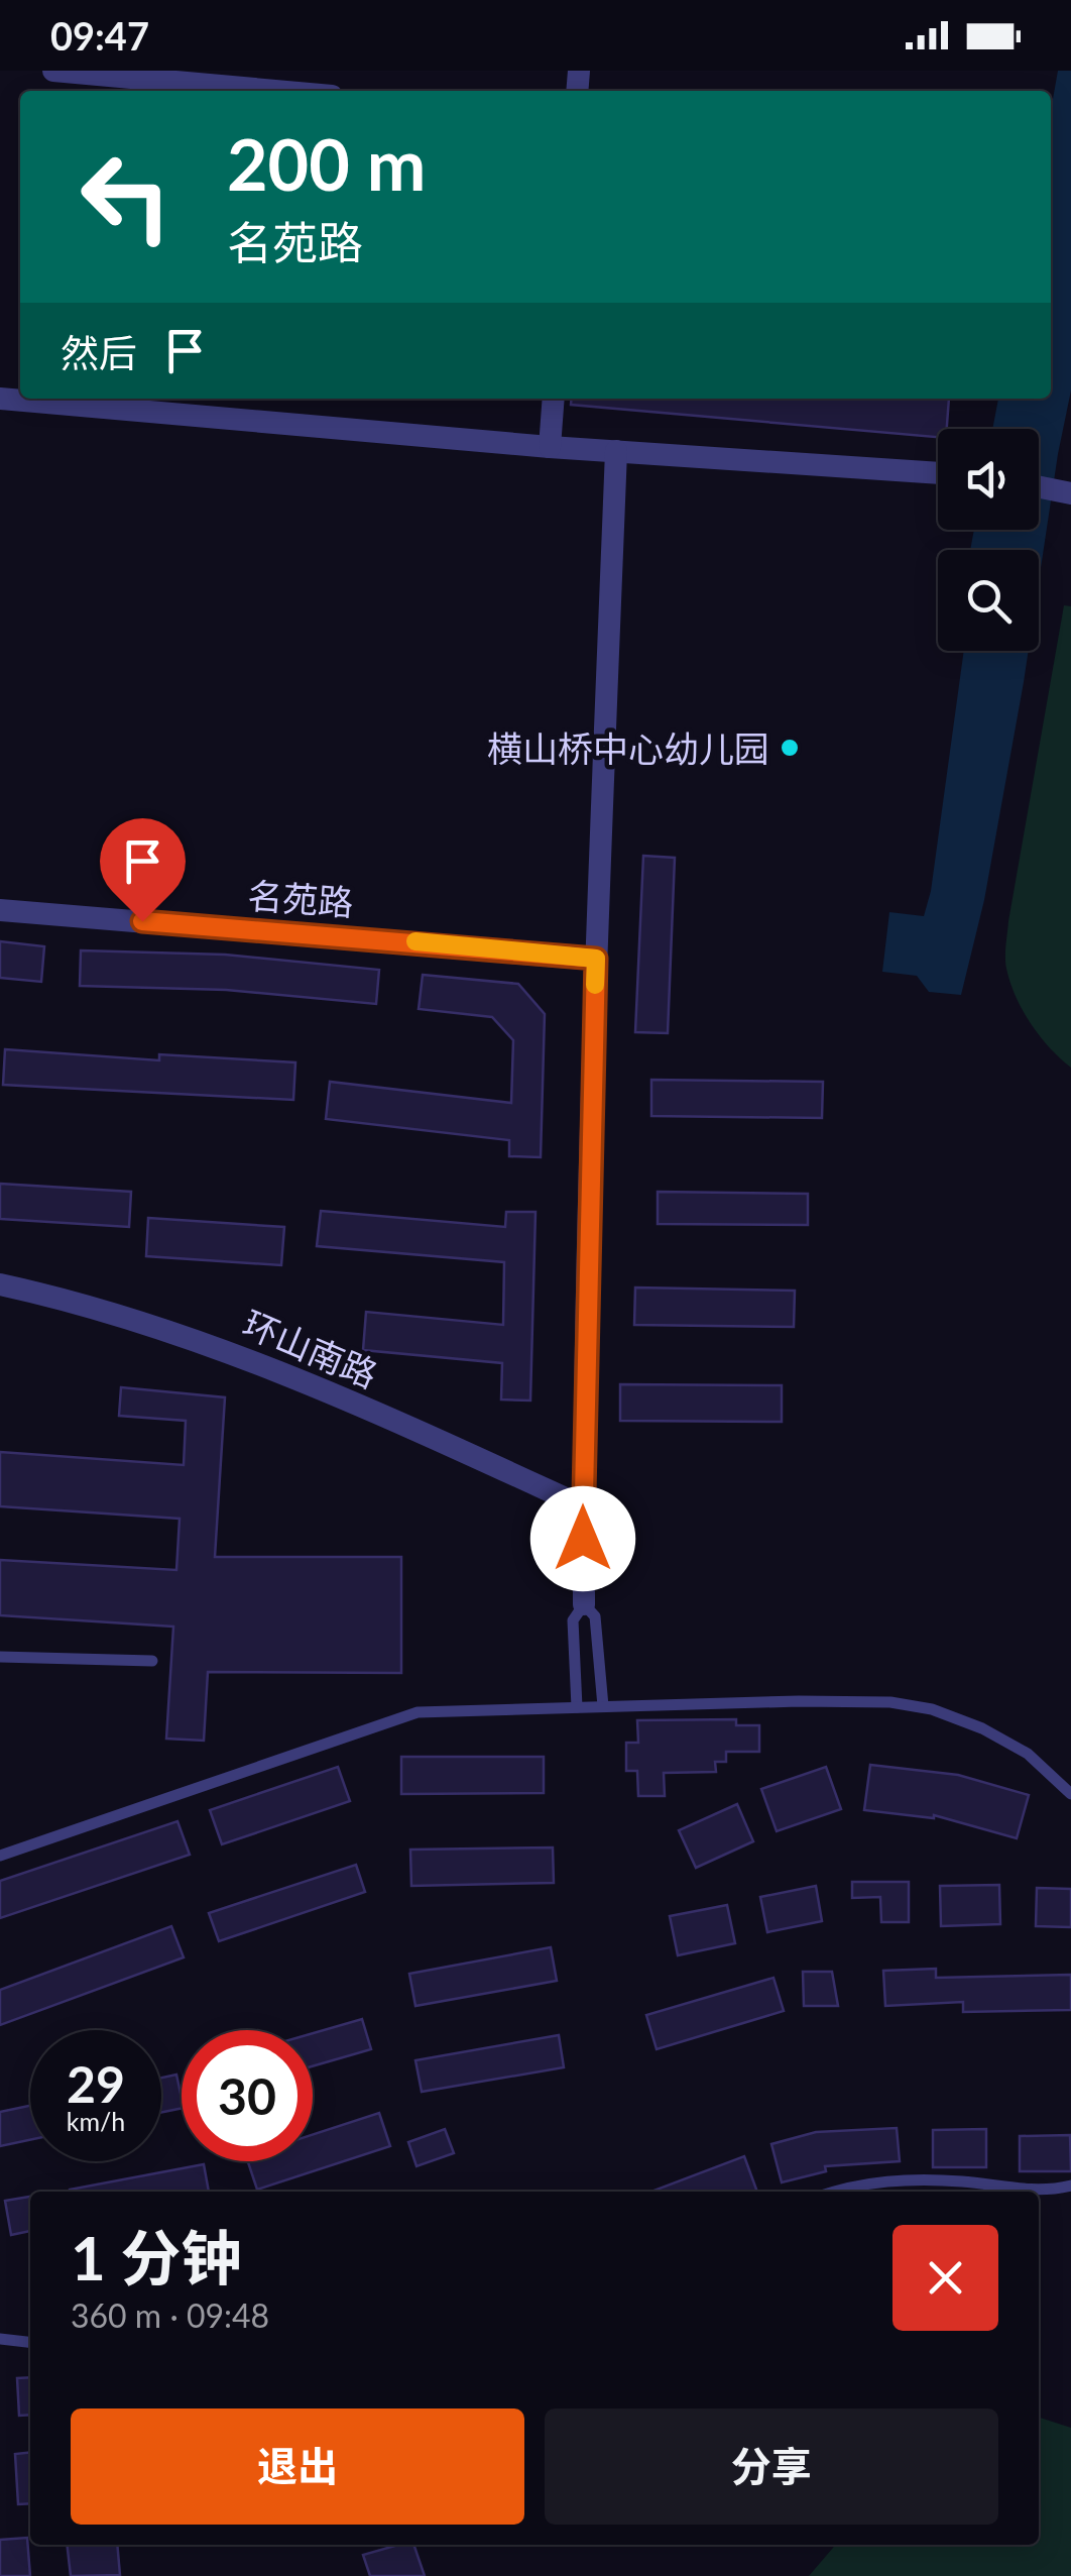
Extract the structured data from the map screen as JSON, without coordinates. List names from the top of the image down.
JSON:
{
  "streets": {
    "street": ["名苑路", "环山南路"]
  },
  "places": ["横山桥中心幼儿园"],
  "page": {
    "status": "09:47",
    "turn": ["200 m", "名苑路"],
    "then": "然后",
    "speed": "29 km/h",
    "limit": "30",
    "heading": ["1 分钟", "360 m · 09:48"],
    "buttons": ["退出", "分享"]
  }
}
